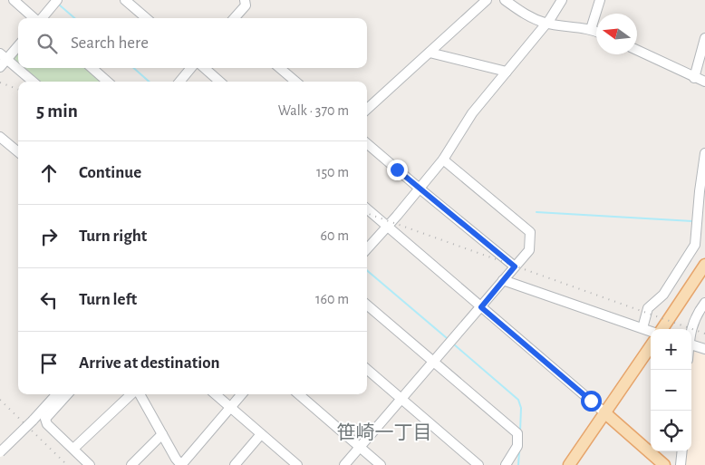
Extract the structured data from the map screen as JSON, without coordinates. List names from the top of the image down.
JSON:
{
  "districts": ["笹崎一丁目"],
  "north": "left",
  "page": {
    "search": "Search here",
    "heading": ["5 min", "Walk · 370 m"],
    "list": [
      ["Continue", "150 m"],
      ["Turn right", "60 m"],
      ["Turn left", "160 m"],
      "Arrive at destination"
    ],
    "map_buttons": ["+", "−"]
  }
}
